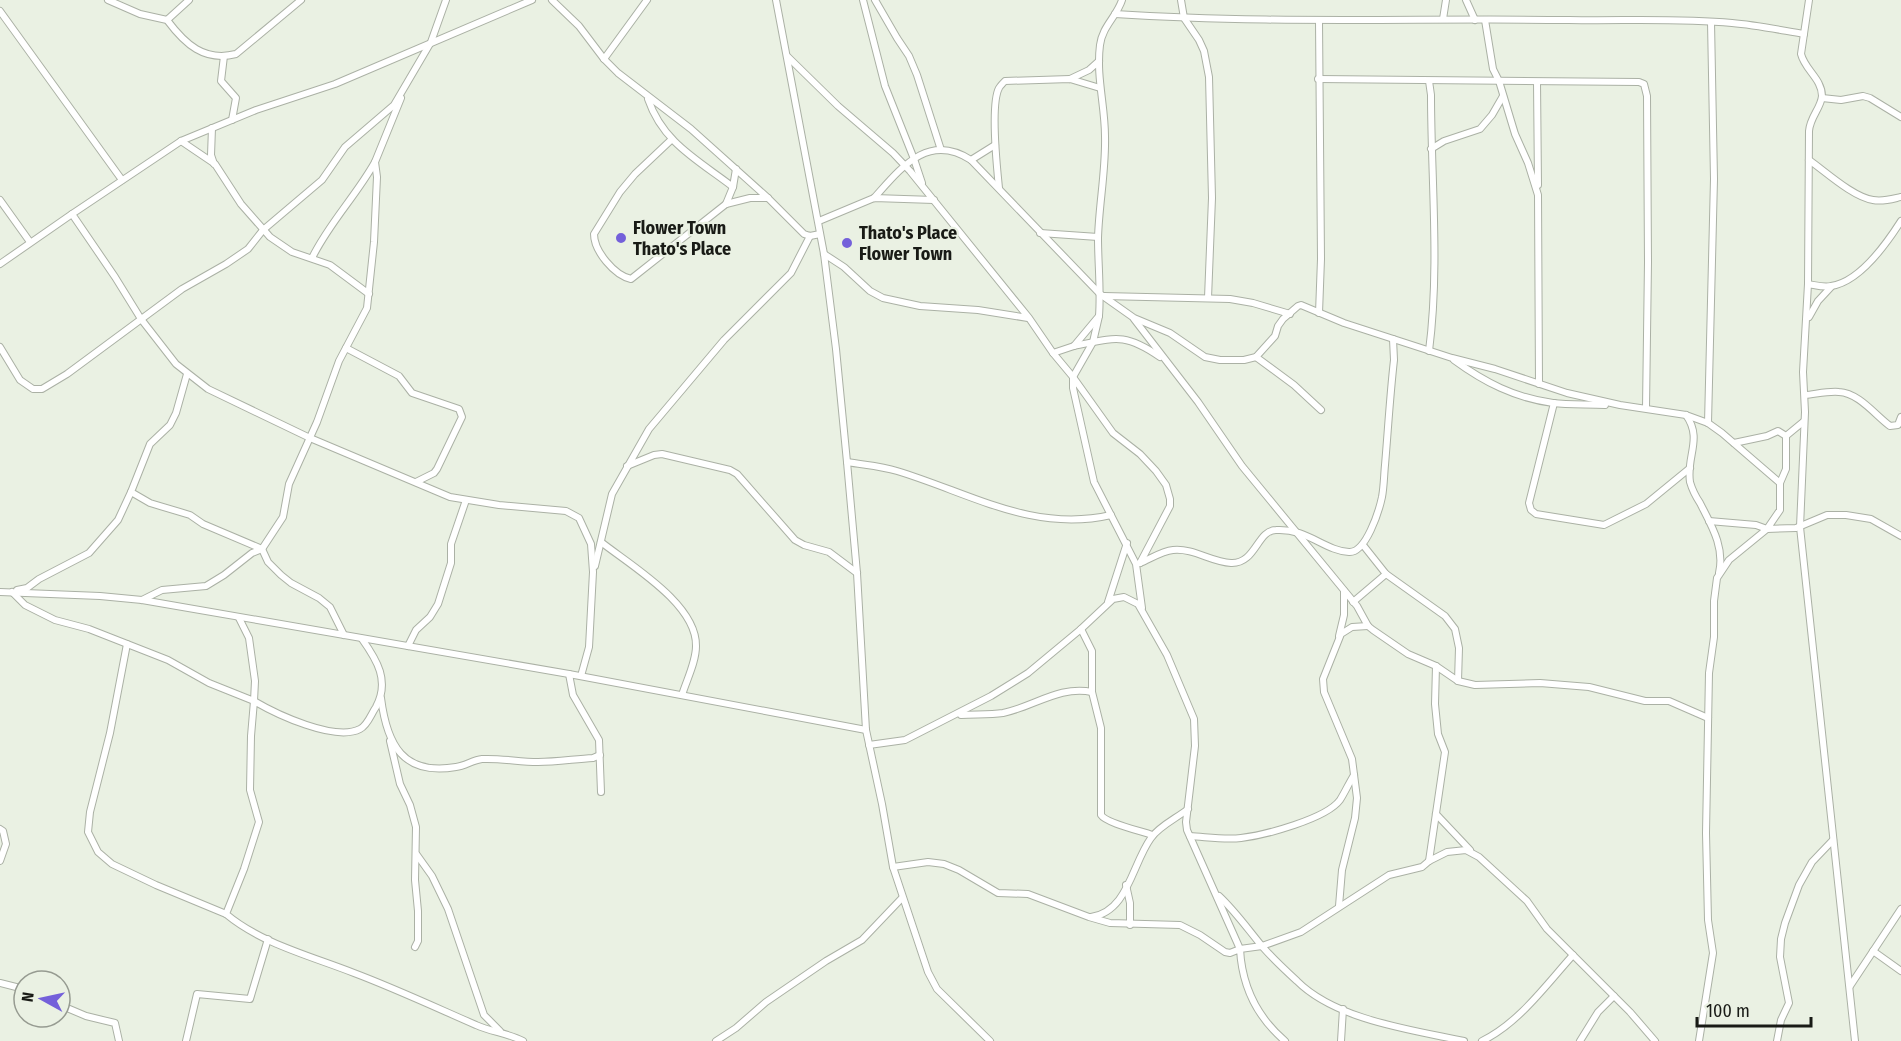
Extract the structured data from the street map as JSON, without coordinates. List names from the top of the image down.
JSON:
{
  "places": ["Flower Town Thato's Place", "Thato's Place Flower Town"],
  "scale_bar": "100 m",
  "north": "left"
}
